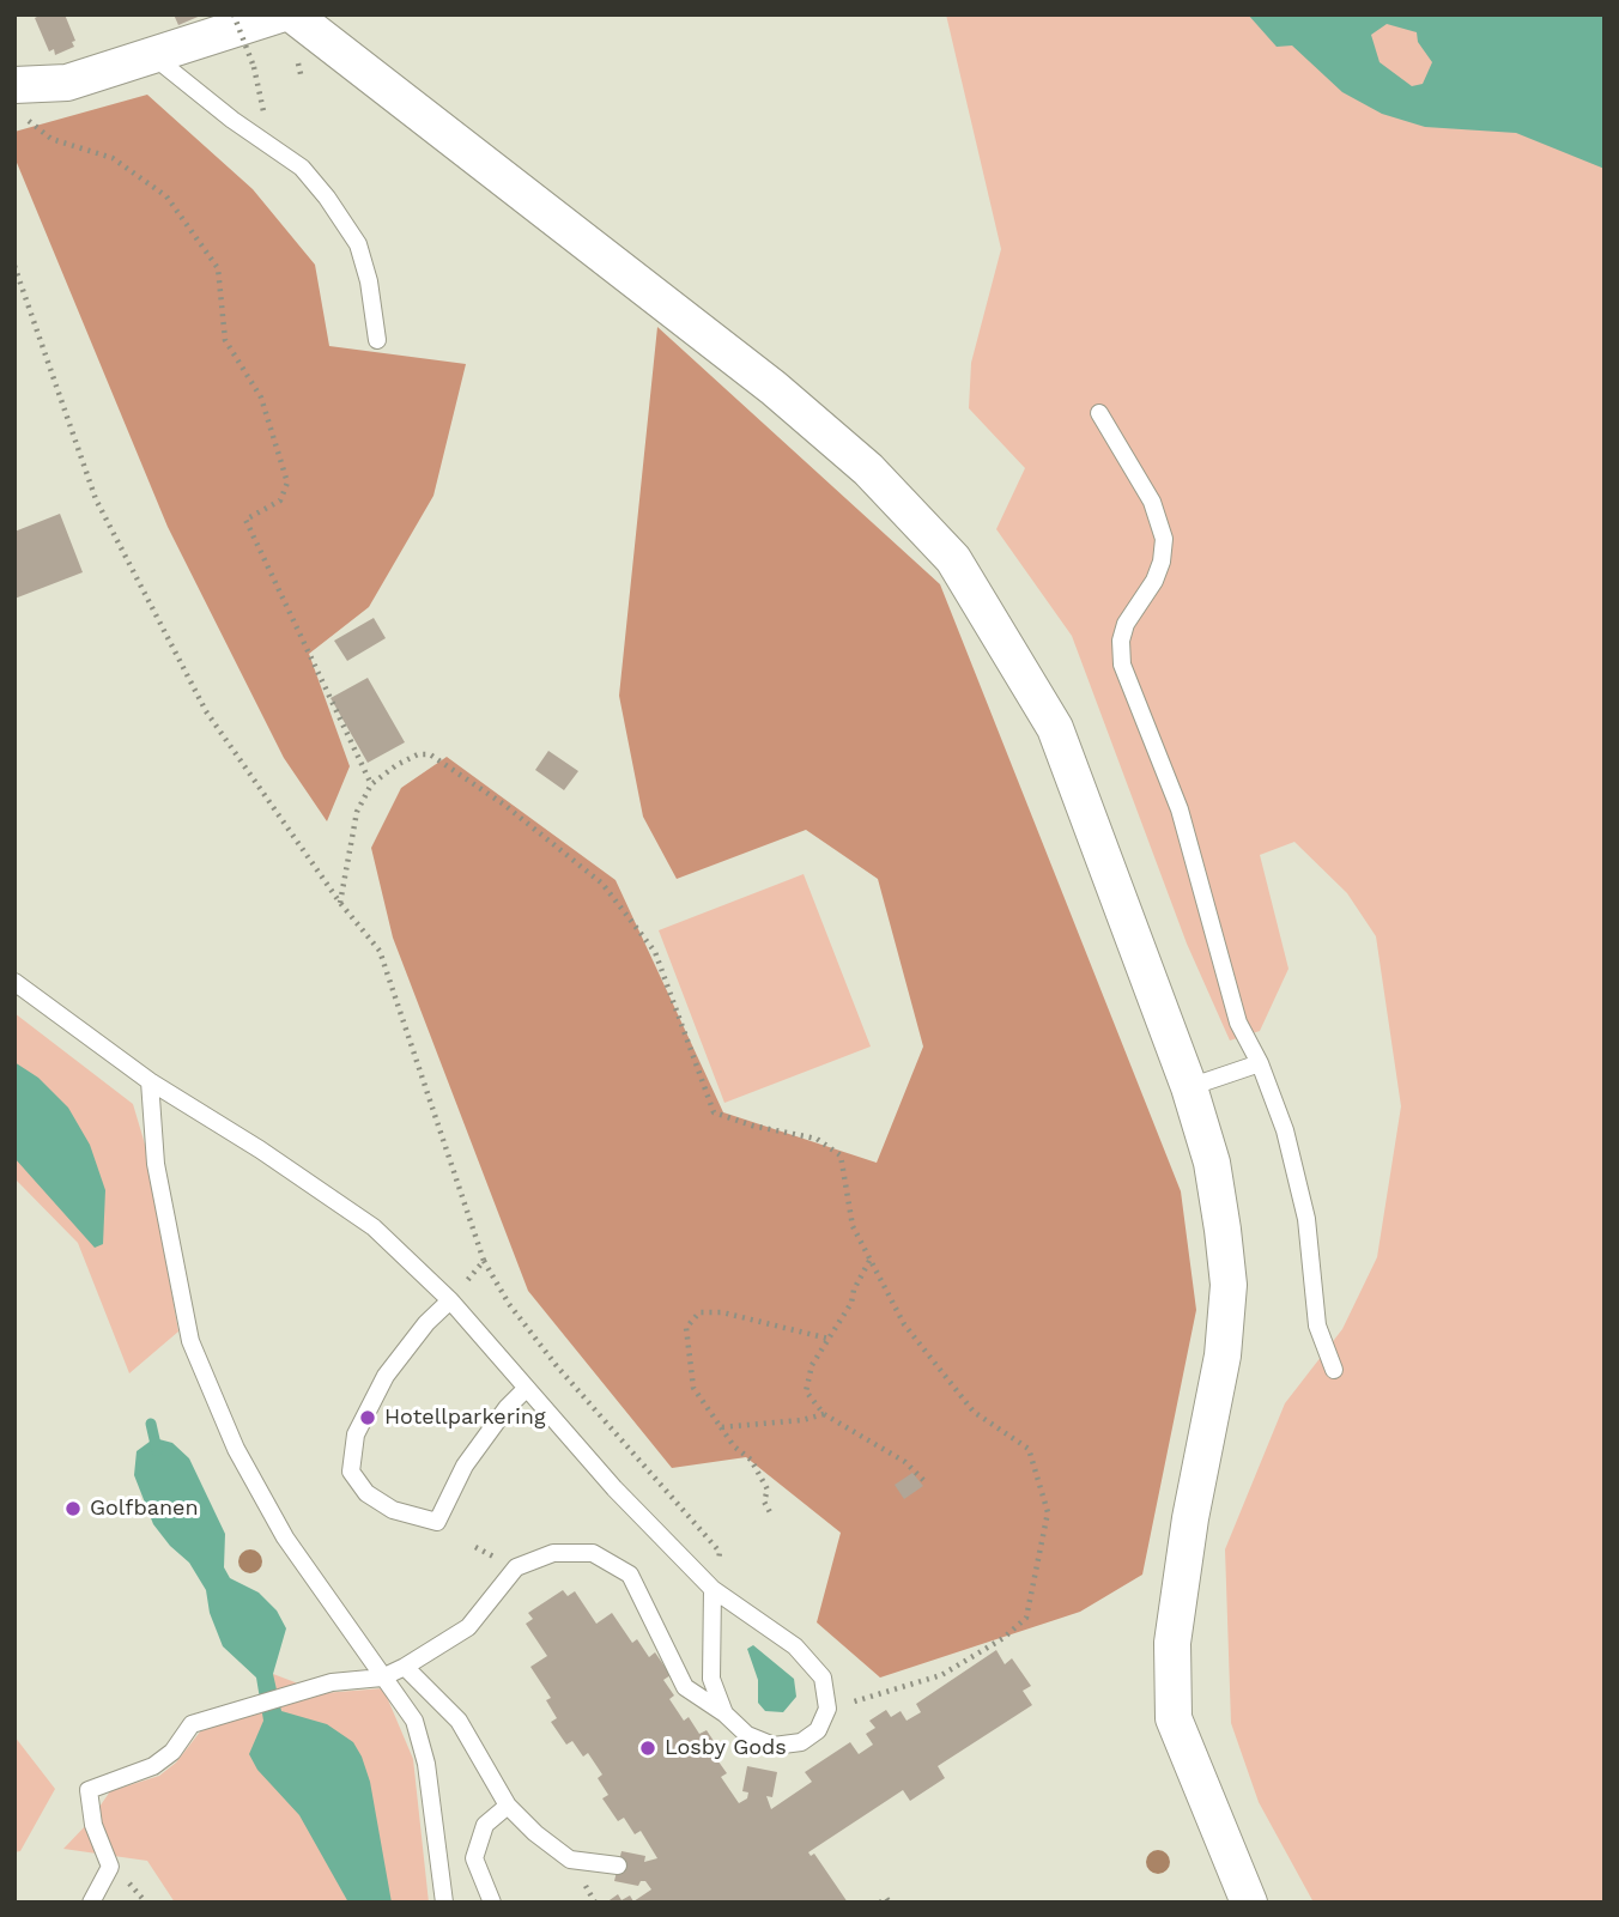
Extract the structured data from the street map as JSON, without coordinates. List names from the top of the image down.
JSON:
{
  "places": ["Hotellparkering", "Golfbanen", "Losby Gods"]
}
